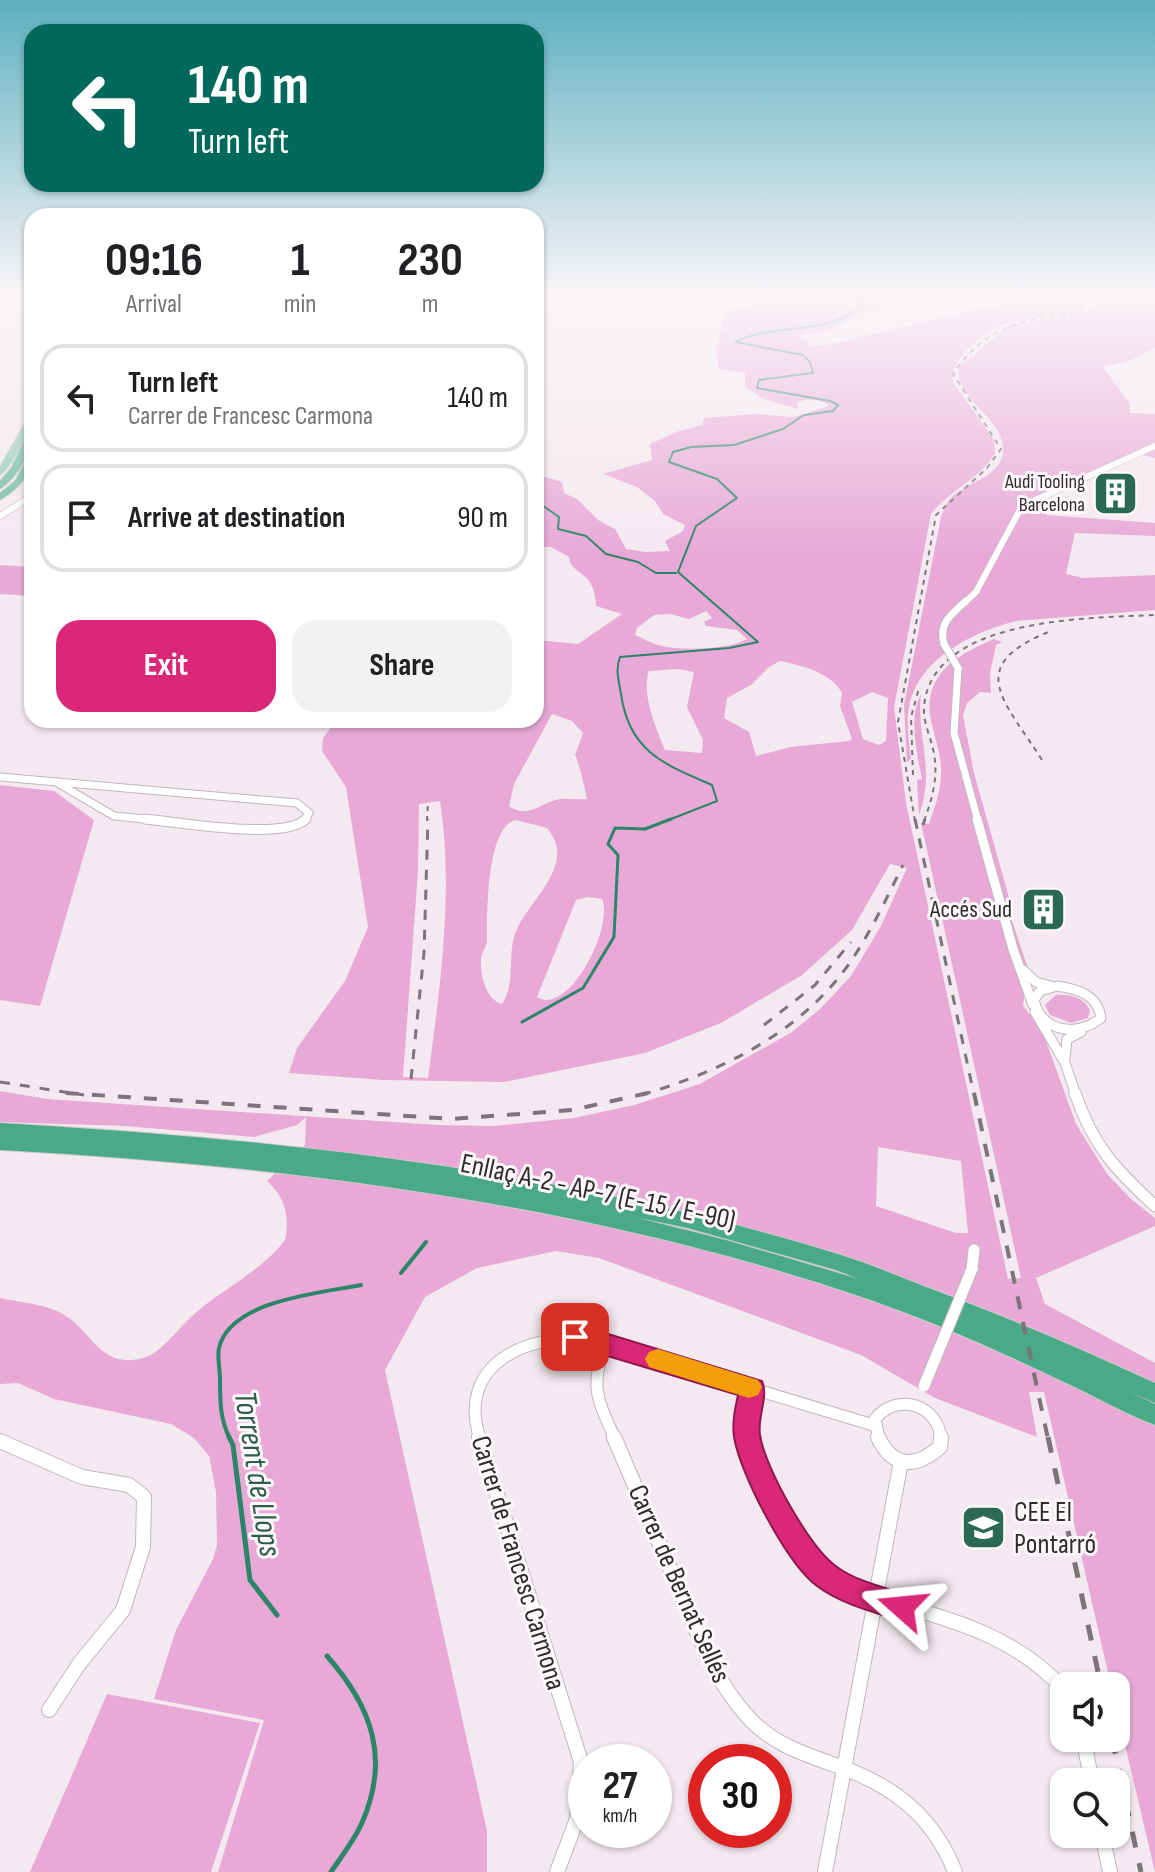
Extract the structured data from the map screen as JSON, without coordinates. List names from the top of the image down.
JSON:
{
  "streets": {
    "highway": ["Enllaç A-2 - AP-7 (E-15 / E-90)"],
    "street": ["Carrer de Francesc Carmona", "Carrer de Bernat Sellés"]
  },
  "crossings": [
    ["Carrer de Francesc Carmona", "Carrer de Bernat Sellés"]
  ],
  "water": ["Torrent de Llops"],
  "places": {
    "building": ["Audi Tooling Barcelona", "Accés Sud"],
    "school or university": ["CEE El Pontarró"]
  },
  "page": {
    "turn": ["140 m", "Turn left"],
    "eta": [
      "09:16",
      "Arrival",
      "1",
      "min",
      "230",
      "m"
    ],
    "list": [
      {
        "name": "Turn left",
        "note": "Carrer de Francesc Carmona",
        "value": "140 m"
      },
      {
        "name": "Arrive at destination",
        "value": "90 m"
      }
    ],
    "buttons": ["Exit", "Share"],
    "speed": "27 km/h",
    "limit": "30"
  }
}
